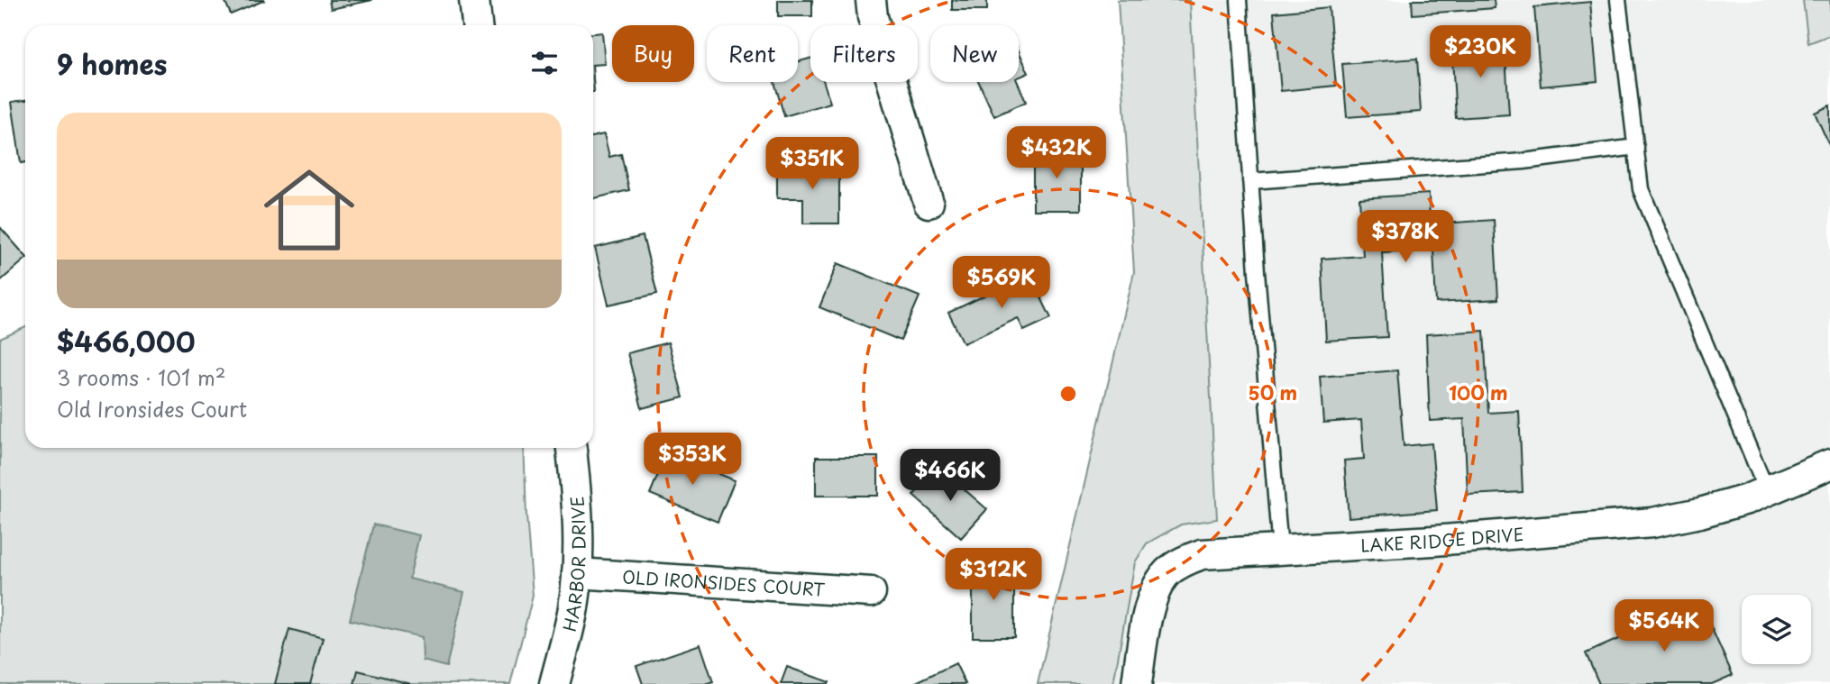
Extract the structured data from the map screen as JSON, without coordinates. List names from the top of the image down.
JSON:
{
  "streets": {
    "street": ["LAKE RIDGE DRIVE", "HARBOR DRIVE", "OLD IRONSIDES COURT"]
  },
  "crossings": [
    ["HARBOR DRIVE", "OLD IRONSIDES COURT"]
  ],
  "page": {
    "price": [
      "$230K",
      "$432K",
      "$351K",
      "$378K",
      "$569K",
      "$353K",
      "$466K",
      "$312K",
      "$564K"
    ],
    "chip": [
      "Buy",
      "Rent",
      "Filters",
      "New"
    ],
    "heading": "9 homes",
    "list": [
      {
        "name": "$466,000",
        "note": "3 rooms · 101 m² · Old Ironsides Court"
      }
    ]
  },
  "rings": ["50 m", "100 m"]
}
